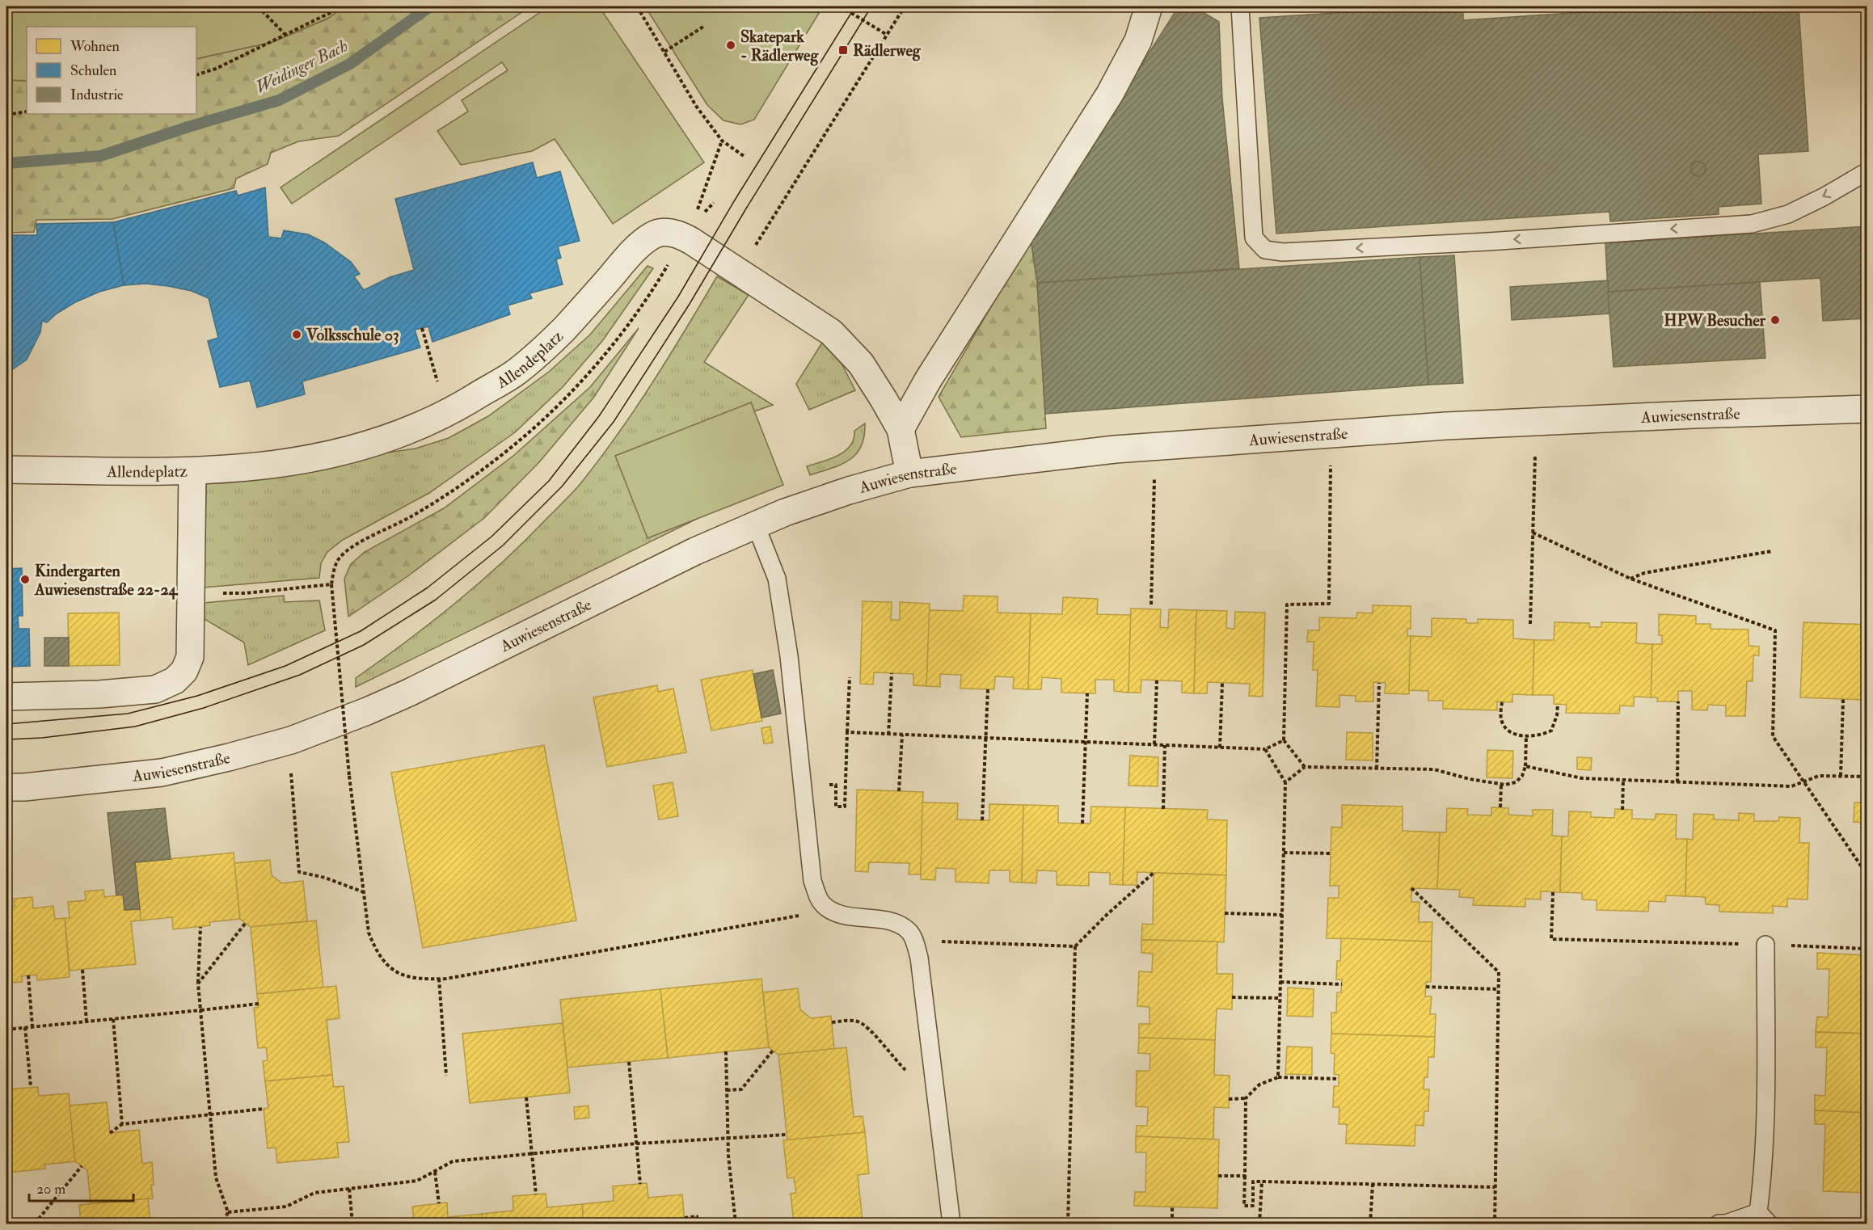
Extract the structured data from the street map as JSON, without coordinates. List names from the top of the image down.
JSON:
{
  "streets": {
    "street": ["Allendeplatz", "Auwiesenstraße"]
  },
  "crossings": [
    ["Allendeplatz", "Auwiesenstraße"]
  ],
  "water": ["Weidinger Bach"],
  "places": {
    "other": [
      "Skatepark - Rädlerweg",
      "HPW Besucher",
      "Volksschule 03",
      "Kindergarten Auwiesenstraße 22-24"
    ],
    "transit": ["Rädlerweg"]
  },
  "legend": ["Wohnen", "Schulen", "Industrie"],
  "scale_bar": "20 m"
}
